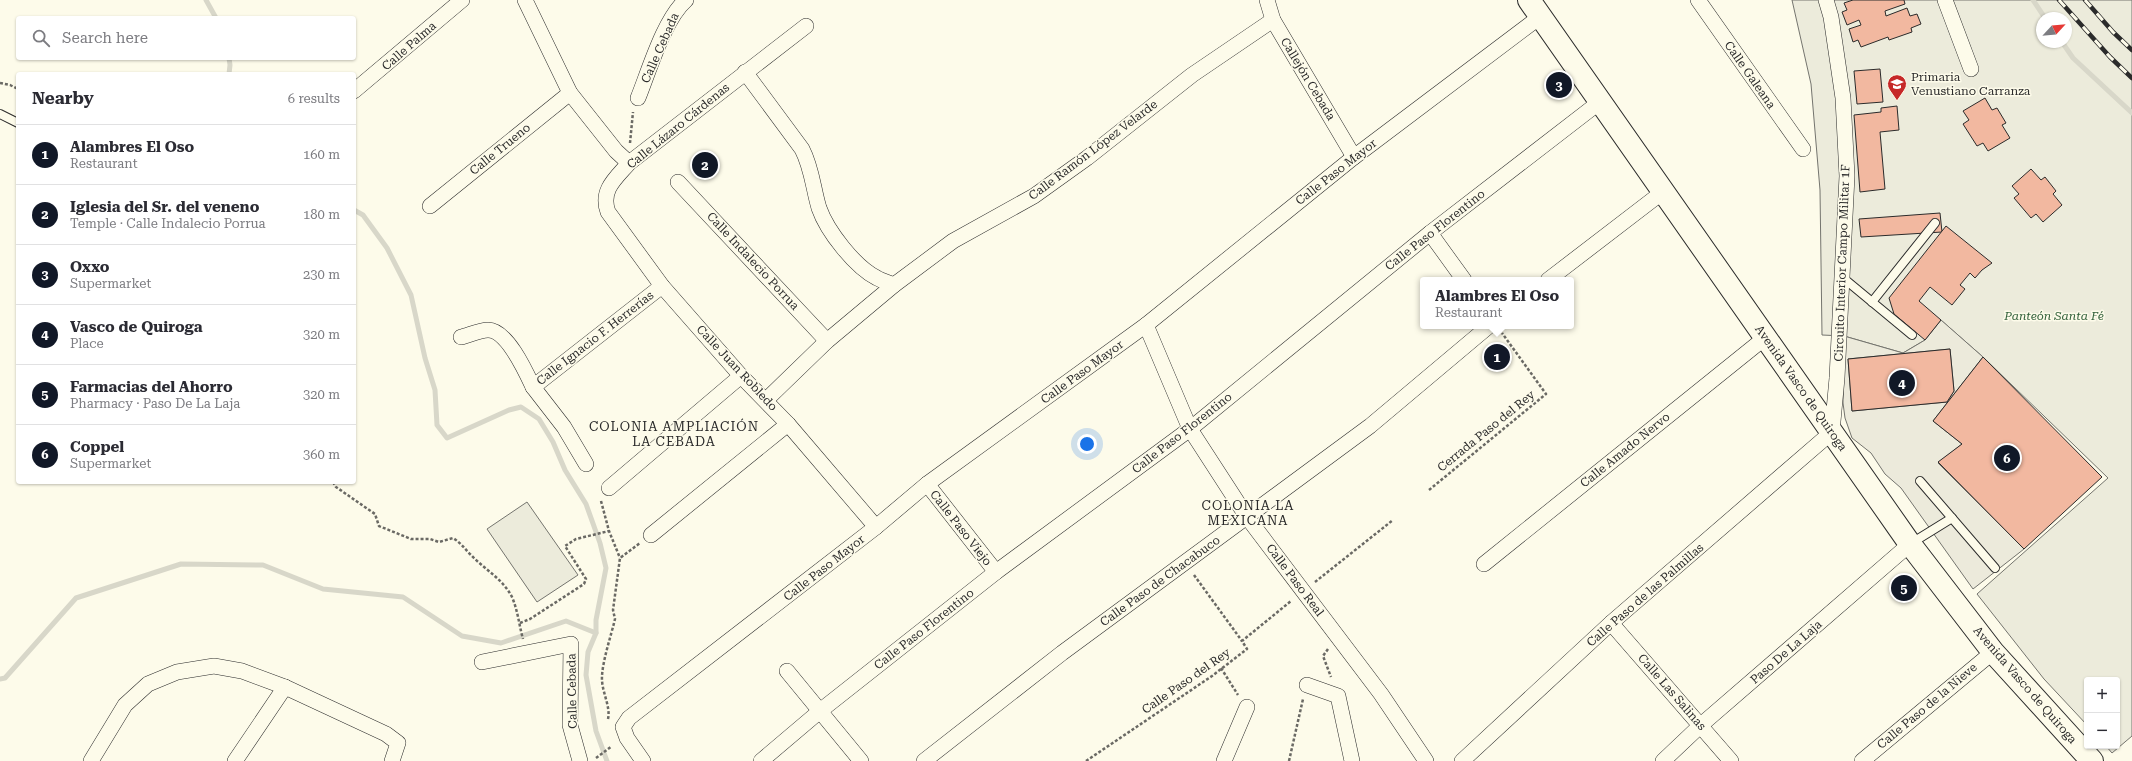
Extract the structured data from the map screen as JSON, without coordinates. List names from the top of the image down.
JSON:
{
  "streets": {
    "main road": ["Avenida Vasco de Quiroga"],
    "street": [
      "Calle Palma",
      "Calle Cebada",
      "Calle Galeana",
      "Callejón Cebada",
      "Calle Lázaro Cárdenas",
      "Calle Trueno",
      "Calle Ramón López Velarde",
      "Calle Paso Mayor",
      "Calle Paso Florentino",
      "Calle Indalecio Porrua",
      "Circuito Interior Campo Militar 1F",
      "Calle Ignacio F. Herrerías",
      "Calle Juan Robledo",
      "Calle Amado Nervo",
      "Calle Paso Viejo",
      "Calle Paso Real",
      "Calle Paso de Chacabuco",
      "Calle Paso de las Palmillas",
      "Paso De La Laja",
      "Calle Las Salinas",
      "Calle Paso de la Nieve"
    ],
    "path": ["Cerrada Paso del Rey", "Calle Paso del Rey"]
  },
  "crossings": [
    ["Callejón Cebada", "Calle Ramón López Velarde"],
    ["Callejón Cebada", "Calle Paso Mayor"],
    ["Calle Lázaro Cárdenas", "Calle Juan Robledo"],
    ["Calle Ramón López Velarde", "Calle Indalecio Porrua"],
    ["Calle Ramón López Velarde", "Calle Juan Robledo"],
    ["Calle Paso Mayor", "Calle Juan Robledo"],
    ["Calle Paso Mayor", "Avenida Vasco de Quiroga"],
    ["Calle Paso Mayor", "Calle Paso Viejo"],
    ["Calle Paso Mayor", "Calle Paso Real"],
    ["Calle Paso Florentino", "Avenida Vasco de Quiroga"],
    ["Calle Paso Florentino", "Calle Paso Viejo"],
    ["Calle Paso Florentino", "Calle Paso Real"],
    ["Circuito Interior Campo Militar 1F", "Avenida Vasco de Quiroga"],
    ["Circuito Interior Campo Militar 1F", "Calle Paso de las Palmillas"],
    ["Calle Ignacio F. Herrerías", "Calle Juan Robledo"],
    ["Avenida Vasco de Quiroga", "Calle Amado Nervo"],
    ["Avenida Vasco de Quiroga", "Calle Paso de las Palmillas"],
    ["Avenida Vasco de Quiroga", "Paso De La Laja"],
    ["Avenida Vasco de Quiroga", "Calle Paso de la Nieve"],
    ["Cerrada Paso del Rey", "Calle Paso de Chacabuco"],
    ["Calle Paso Real", "Calle Paso de Chacabuco"],
    ["Calle Paso Real", "Calle Paso del Rey"],
    ["Calle Paso de las Palmillas", "Calle Las Salinas"],
    ["Paso De La Laja", "Calle Las Salinas"]
  ],
  "districts": ["COLONIA AMPLIACIÓN LA CEBADA", "COLONIA LA MEXICANA"],
  "parks": ["Panteón Santa Fé"],
  "places": {
    "school or university": ["Primaria Venustiano Carranza"]
  },
  "north": "top right",
  "page": {
    "search": "Search here",
    "pins": [
      "3",
      "2",
      "1",
      "4",
      "6",
      "5"
    ],
    "heading": ["Nearby", "6 results"],
    "list": [
      {
        "mark": "1",
        "name": "Alambres El Oso",
        "note": "Restaurant",
        "value": "160 m"
      },
      {
        "mark": "2",
        "name": "Iglesia del Sr. del veneno",
        "note": "Temple · Calle Indalecio Porrua",
        "value": "180 m"
      },
      {
        "mark": "3",
        "name": "Oxxo",
        "note": "Supermarket",
        "value": "230 m"
      },
      {
        "mark": "4",
        "name": "Vasco de Quiroga",
        "note": "Place",
        "value": "320 m"
      },
      {
        "mark": "5",
        "name": "Farmacias del Ahorro",
        "note": "Pharmacy · Paso De La Laja",
        "value": "320 m"
      },
      {
        "mark": "6",
        "name": "Coppel",
        "note": "Supermarket",
        "value": "360 m"
      }
    ],
    "popup": ["Alambres El Oso", "Restaurant"],
    "map_buttons": ["+", "−"]
  }
}
